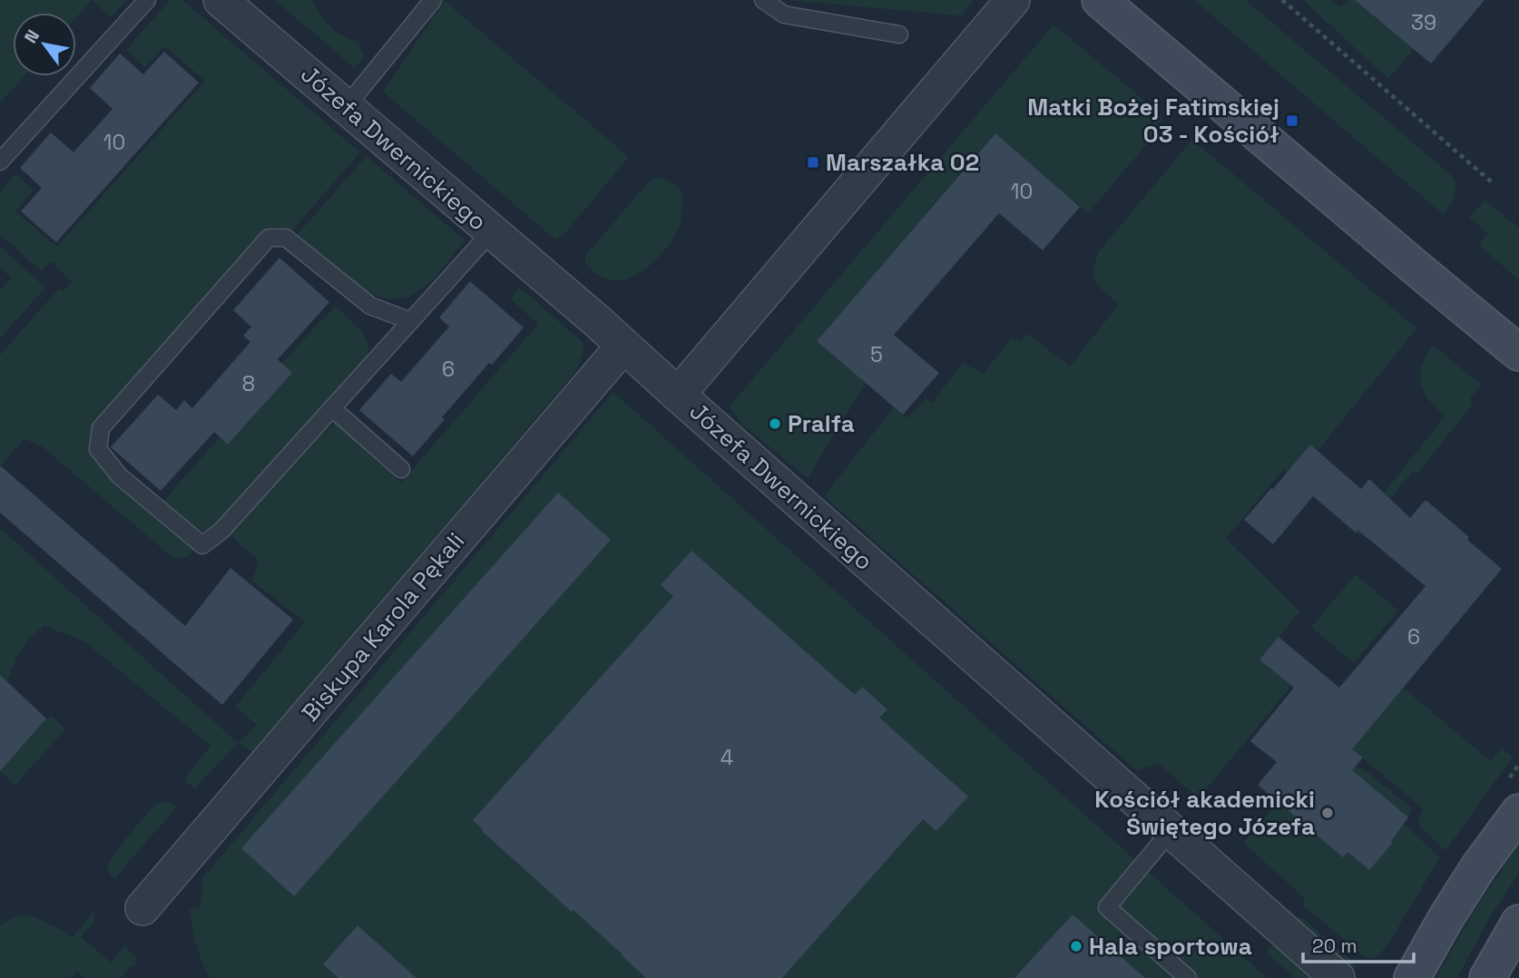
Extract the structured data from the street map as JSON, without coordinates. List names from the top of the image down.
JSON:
{
  "streets": {
    "street": ["Józefa Dwernickiego", "Biskupa Karola Pękali"]
  },
  "crossings": [
    ["Józefa Dwernickiego", "Biskupa Karola Pękali"]
  ],
  "places": {
    "transit": ["Matki Bożej Fatimskiej 03 - Kościół", "Marszałka 02"],
    "other": ["Pralfa", "Kościół akademicki Świętego Józefa", "Hala sportowa"]
  },
  "house_numbers": [
    "39",
    "10",
    "10",
    "5",
    "6",
    "8",
    "6",
    "4"
  ],
  "scale_bar": "20 m",
  "north": "top left"
}
